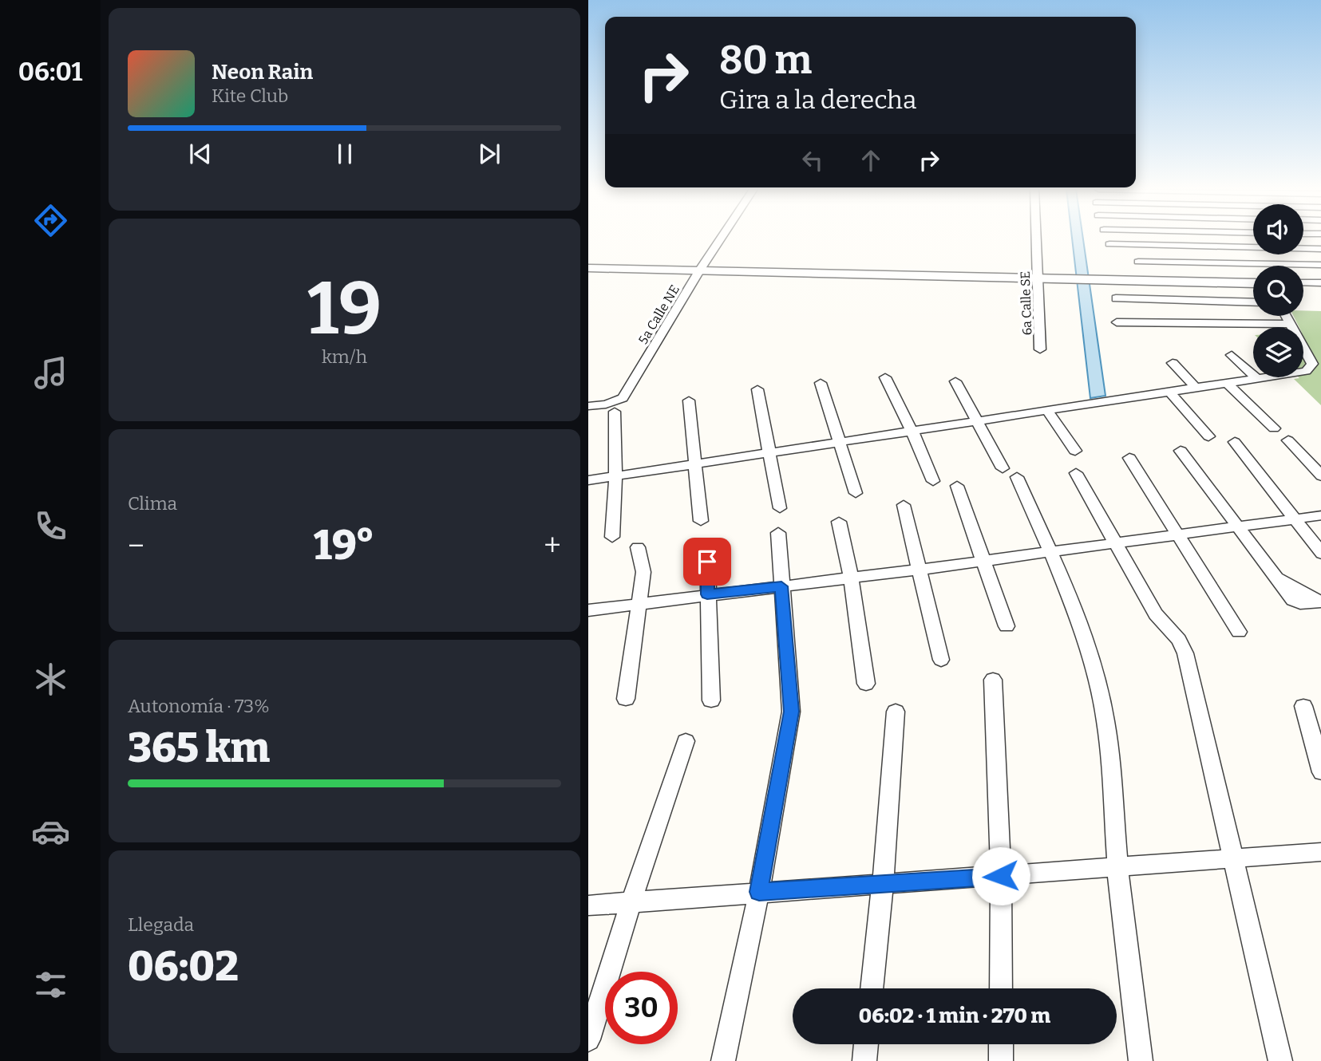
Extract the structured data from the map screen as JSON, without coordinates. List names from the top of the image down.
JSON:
{
  "streets": {
    "street": ["6a Calle SE", "5a Calle NE"]
  },
  "page": {
    "tabs": "06:01",
    "turn": ["80 m", "Gira a la derecha"],
    "song": ["Neon Rain", "Kite Club"],
    "tile": [
      ["19", "km/h"],
      "Clima",
      ["Autonomía · 73%", "365 km"],
      ["Llegada", "06:02"]
    ],
    "heat": ["−", "19°", "+"],
    "limit": "30",
    "trip": "06:02 · 1 min · 270 m"
  }
}
